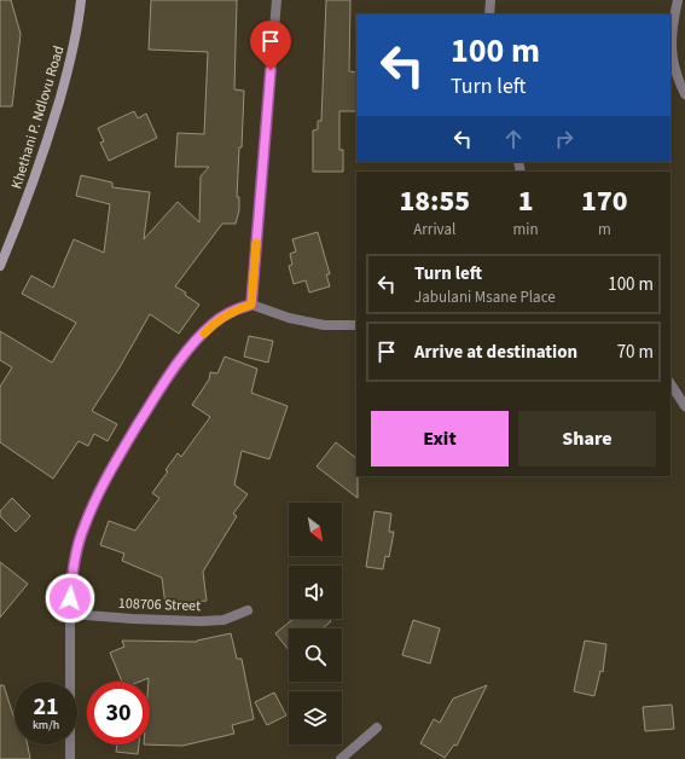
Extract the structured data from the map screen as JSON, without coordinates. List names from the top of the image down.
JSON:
{
  "streets": {
    "street": ["Khethani P. Ndlovu Road", "108706 Street"]
  },
  "north": "bottom right",
  "page": {
    "turn": ["100 m", "Turn left"],
    "eta": [
      "18:55",
      "Arrival",
      "1",
      "min",
      "170",
      "m"
    ],
    "list": [
      {
        "name": "Turn left",
        "note": "Jabulani Msane Place",
        "value": "100 m"
      },
      {
        "name": "Arrive at destination",
        "value": "70 m"
      }
    ],
    "buttons": ["Exit", "Share"],
    "speed": "21 km/h",
    "limit": "30"
  }
}
